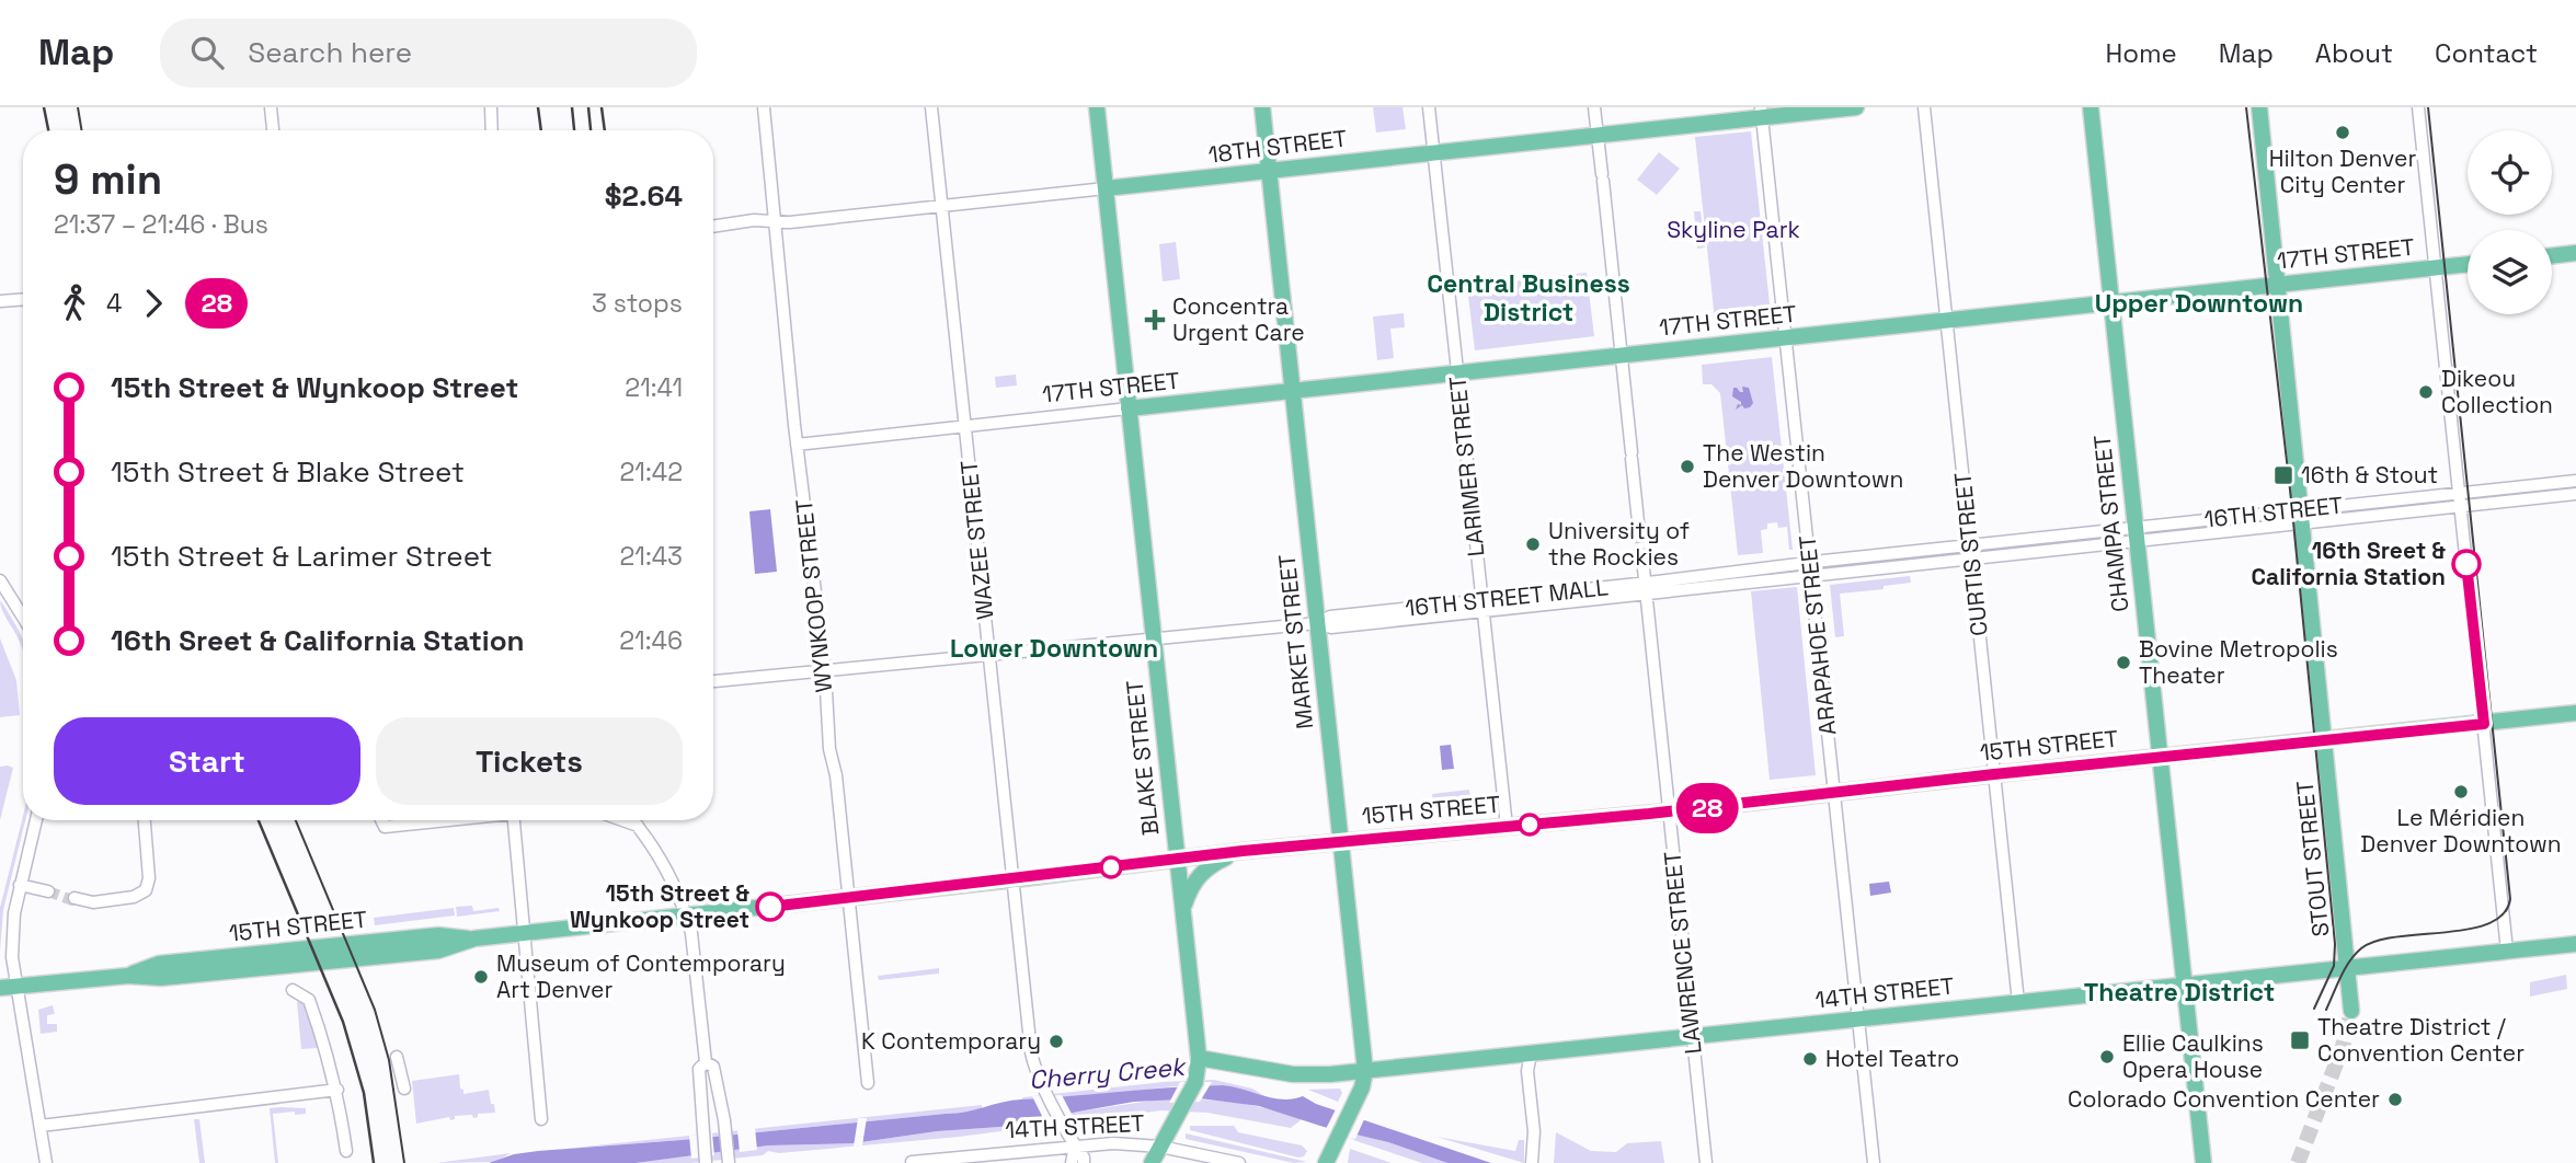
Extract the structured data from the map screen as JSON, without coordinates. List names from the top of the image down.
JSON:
{
  "streets": {
    "main road": [
      "18TH STREET",
      "17TH STREET",
      "CHAMPA STREET",
      "MARKET STREET",
      "15TH STREET",
      "BLAKE STREET",
      "STOUT STREET",
      "14TH STREET"
    ],
    "street": [
      "LARIMER STREET",
      "16TH STREET",
      "WAZEE STREET",
      "CURTIS STREET",
      "WYNKOOP STREET",
      "16TH STREET MALL",
      "ARAPAHOE STREET",
      "LAWRENCE STREET"
    ]
  },
  "crossings": [
    ["18TH STREET", "LARIMER STREET"],
    ["18TH STREET", "WAZEE STREET"],
    ["18TH STREET", "WYNKOOP STREET"],
    ["18TH STREET", "ARAPAHOE STREET"],
    ["18TH STREET", "MARKET STREET"],
    ["18TH STREET", "BLAKE STREET"],
    ["17TH STREET", "LARIMER STREET"],
    ["17TH STREET", "CHAMPA STREET"],
    ["17TH STREET", "WAZEE STREET"],
    ["17TH STREET", "CURTIS STREET"],
    ["17TH STREET", "WYNKOOP STREET"],
    ["17TH STREET", "ARAPAHOE STREET"],
    ["17TH STREET", "MARKET STREET"],
    ["17TH STREET", "BLAKE STREET"],
    ["17TH STREET", "STOUT STREET"],
    ["LARIMER STREET", "16TH STREET MALL"],
    ["LARIMER STREET", "15TH STREET"],
    ["16TH STREET", "CHAMPA STREET"],
    ["16TH STREET", "CURTIS STREET"],
    ["16TH STREET", "16TH STREET MALL"],
    ["16TH STREET", "STOUT STREET"],
    ["CHAMPA STREET", "15TH STREET"],
    ["CHAMPA STREET", "14TH STREET"],
    ["WAZEE STREET", "16TH STREET MALL"],
    ["WAZEE STREET", "15TH STREET"],
    ["WAZEE STREET", "14TH STREET"],
    ["CURTIS STREET", "16TH STREET MALL"],
    ["CURTIS STREET", "15TH STREET"],
    ["CURTIS STREET", "14TH STREET"],
    ["WYNKOOP STREET", "16TH STREET MALL"],
    ["WYNKOOP STREET", "15TH STREET"],
    ["16TH STREET MALL", "ARAPAHOE STREET"],
    ["16TH STREET MALL", "MARKET STREET"],
    ["16TH STREET MALL", "BLAKE STREET"],
    ["16TH STREET MALL", "LAWRENCE STREET"],
    ["ARAPAHOE STREET", "15TH STREET"],
    ["ARAPAHOE STREET", "14TH STREET"],
    ["MARKET STREET", "15TH STREET"],
    ["MARKET STREET", "14TH STREET"],
    ["15TH STREET", "BLAKE STREET"],
    ["15TH STREET", "STOUT STREET"],
    ["15TH STREET", "LAWRENCE STREET"],
    ["BLAKE STREET", "14TH STREET"],
    ["STOUT STREET", "14TH STREET"],
    ["LAWRENCE STREET", "14TH STREET"]
  ],
  "districts": [
    "Central Business District",
    "Upper Downtown",
    "Lower Downtown",
    "Theatre District"
  ],
  "water": ["Cherry Creek"],
  "parks": ["Skyline Park"],
  "places": {
    "other": [
      "Hilton Denver City Center",
      "Dikeou Collection",
      "The Westin Denver Downtown",
      "University of the Rockies",
      "16th Sreet & California Station",
      "Bovine Metropolis Theater",
      "Le Méridien Denver Downtown",
      "15th Street & Wynkoop Street",
      "Museum of Contemporary Art Denver",
      "K Contemporary",
      "Ellie Caulkins Opera House",
      "Hotel Teatro",
      "Colorado Convention Center"
    ],
    "health": ["Concentra Urgent Care"],
    "transit": ["16th & Stout", "Theatre District / Convention Center"]
  },
  "lines": ["bus line 28"],
  "page": {
    "header": "Map",
    "search": "Search here",
    "nav": [
      "Home",
      "Map",
      "About",
      "Contact"
    ],
    "on_map": "28",
    "heading": ["9 min", "21:37 – 21:46 · Bus", "$2.64"],
    "legs": ["4", "28", "3 stops"],
    "list": [
      {
        "name": "15th Street & Wynkoop Street",
        "value": "21:41"
      },
      {
        "name": "15th Street & Blake Street",
        "value": "21:42"
      },
      {
        "name": "15th Street & Larimer Street",
        "value": "21:43"
      },
      {
        "name": "16th Sreet & California Station",
        "value": "21:46"
      }
    ],
    "buttons": ["Start", "Tickets"]
  }
}
